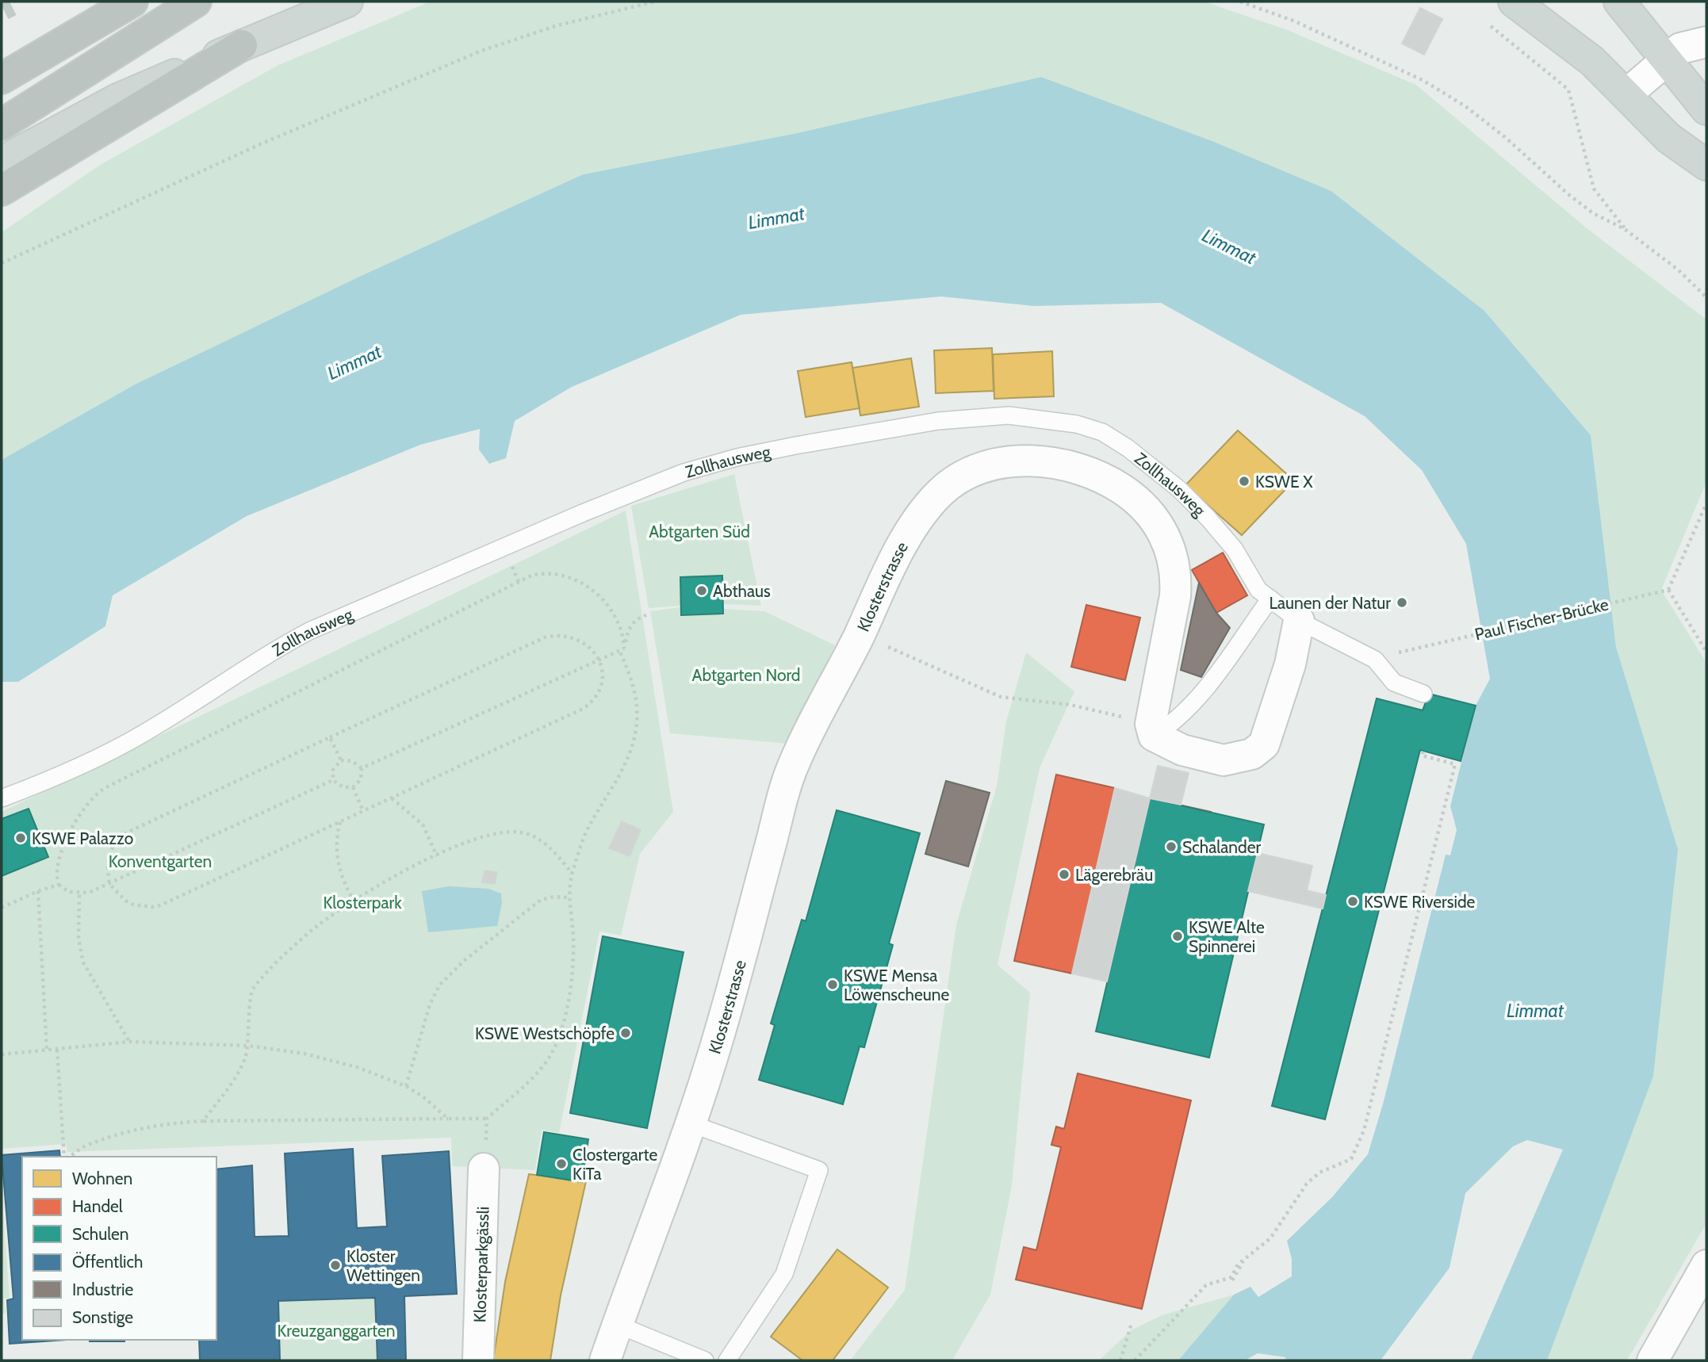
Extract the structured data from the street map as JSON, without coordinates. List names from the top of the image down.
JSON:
{
  "streets": {
    "street": ["Klosterstrasse", "Klosterparkgässli"],
    "lane": ["Zollhausweg"],
    "path": ["Paul Fischer-Brücke"]
  },
  "water": ["Limmat"],
  "parks": [
    "Abtgarten Süd",
    "Abtgarten Nord",
    "Konventgarten",
    "Klosterpark",
    "Kreuzganggarten"
  ],
  "places": [
    "KSWE X",
    "Abthaus",
    "Launen der Natur",
    "KSWE Palazzo",
    "Schalander",
    "Lägerebräu",
    "KSWE Riverside",
    "KSWE Alte Spinnerei",
    "KSWE Mensa Löwenscheune",
    "KSWE Westschöpfe",
    "Clostergarte KiTa",
    "Kloster Wettingen"
  ],
  "legend": [
    "Wohnen",
    "Handel",
    "Schulen",
    "Öffentlich",
    "Industrie",
    "Sonstige"
  ]
}
